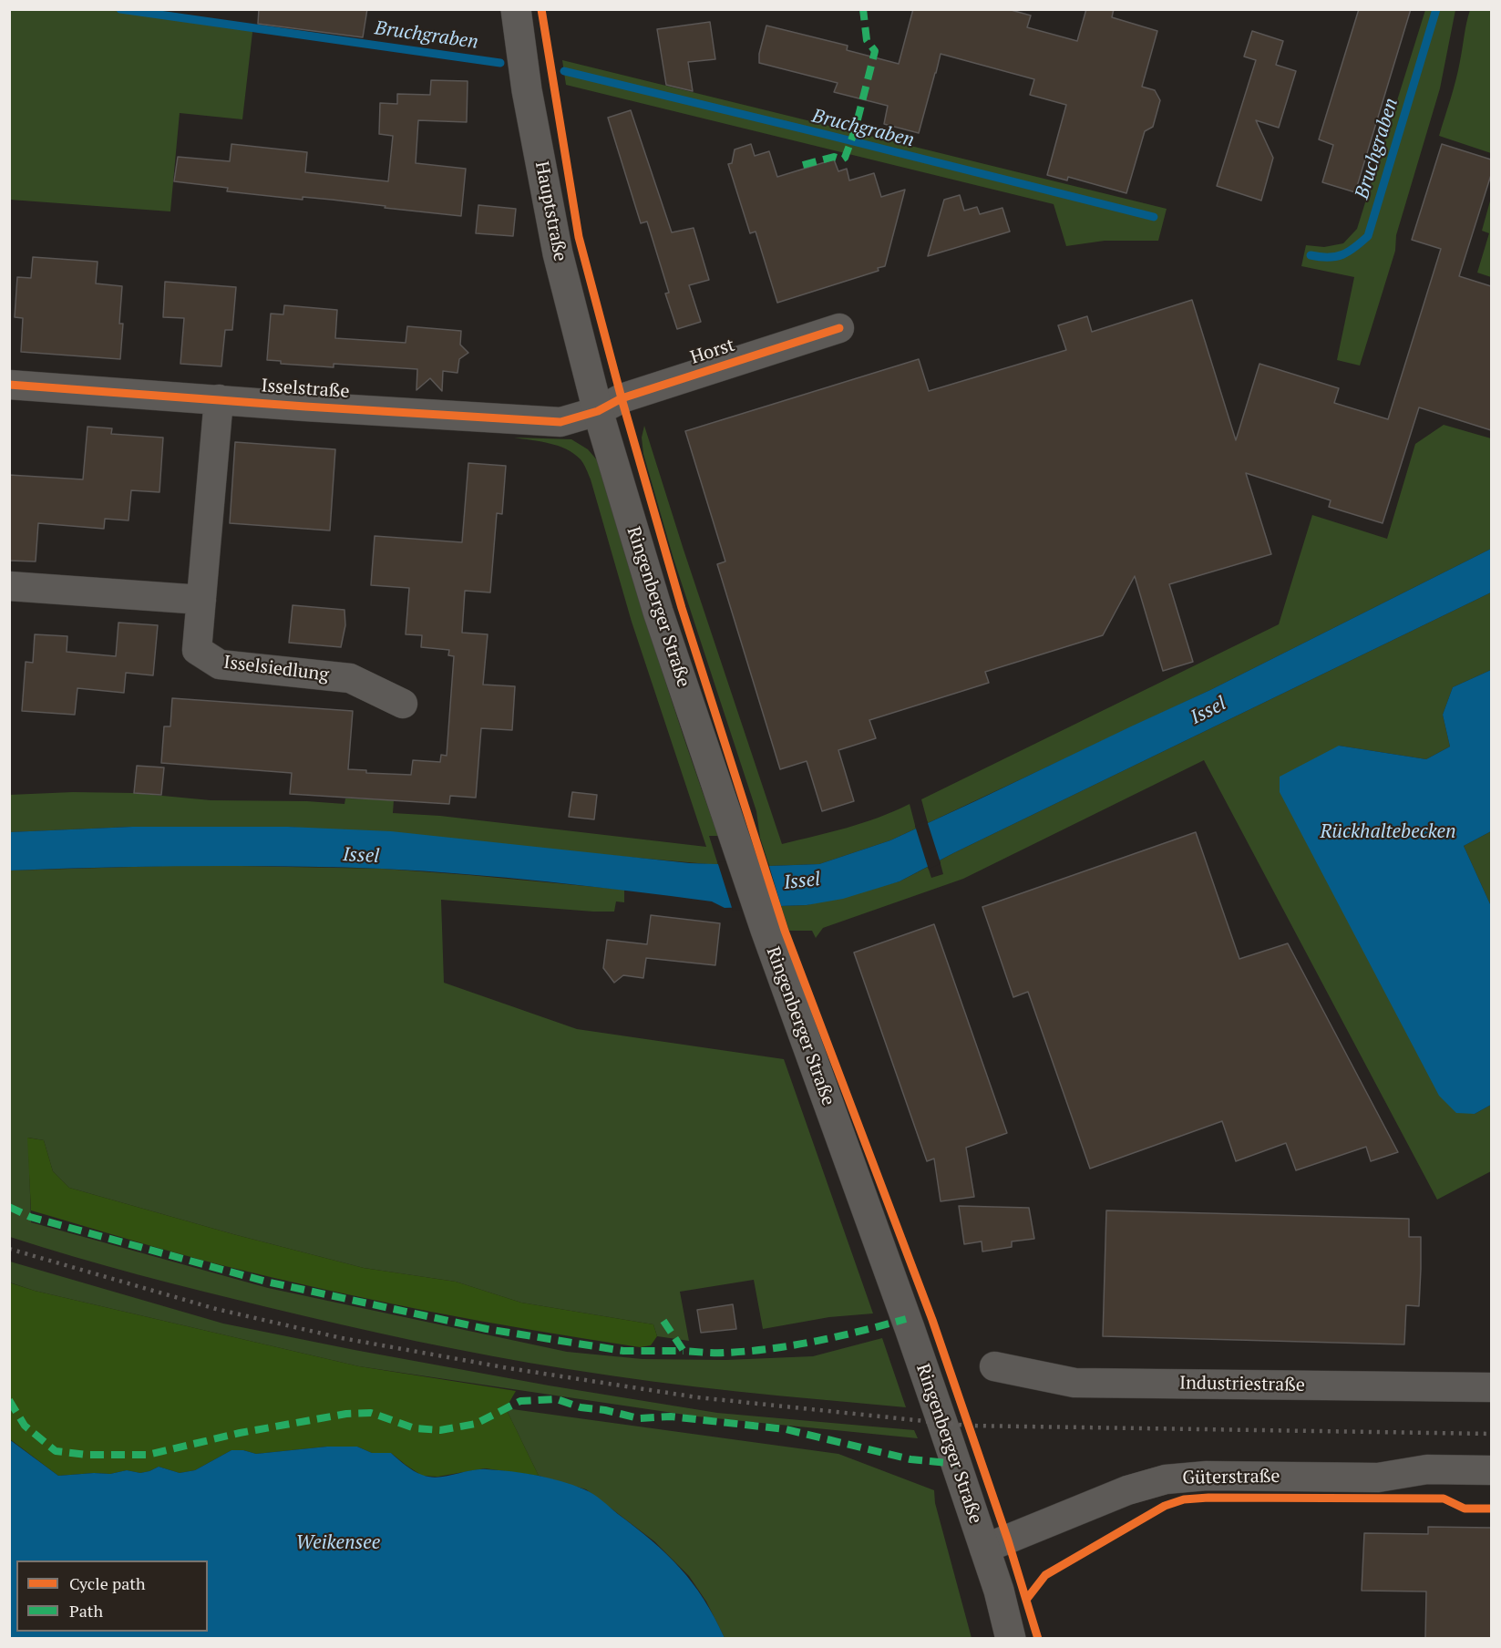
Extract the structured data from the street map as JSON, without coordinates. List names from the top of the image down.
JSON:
{
  "streets": {
    "main road": ["Hauptstraße", "Ringenberger Straße"],
    "street": [
      "Horst",
      "Isselstraße",
      "Isselsiedlung",
      "Industriestraße",
      "Güterstraße"
    ]
  },
  "crossings": [
    ["Hauptstraße", "Horst"],
    ["Hauptstraße", "Isselstraße"],
    ["Hauptstraße", "Ringenberger Straße"],
    ["Horst", "Isselstraße"],
    ["Horst", "Ringenberger Straße"],
    ["Isselstraße", "Ringenberger Straße"],
    ["Isselstraße", "Isselsiedlung"],
    ["Ringenberger Straße", "Güterstraße"]
  ],
  "water": [
    "Bruchgraben",
    "Issel",
    "Rückhaltebecken",
    "Weikensee"
  ],
  "legend": ["Cycle path", "Path"]
}
